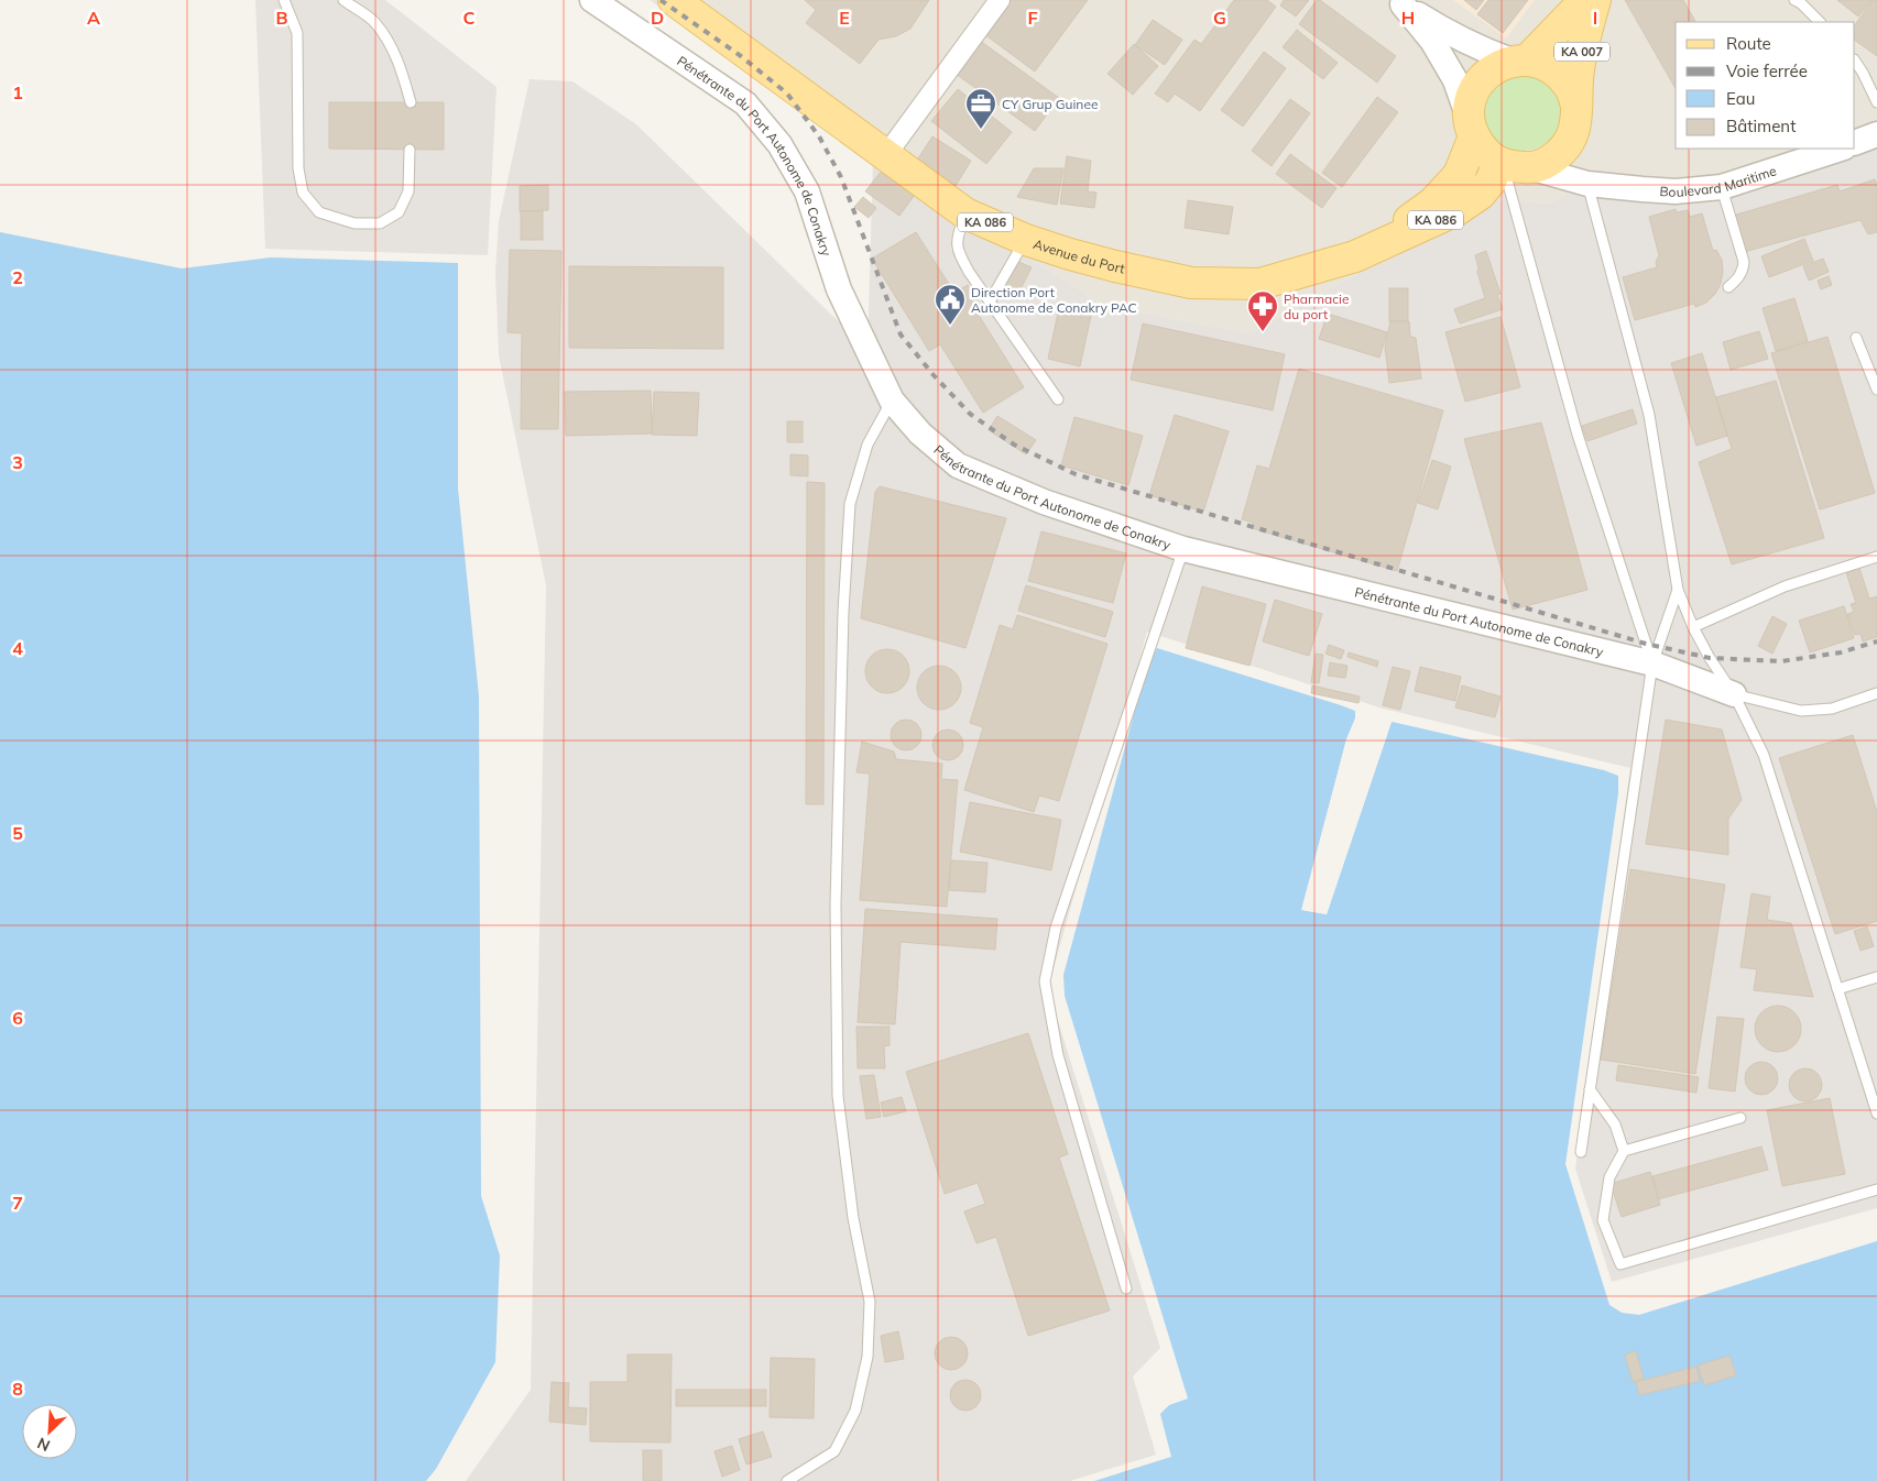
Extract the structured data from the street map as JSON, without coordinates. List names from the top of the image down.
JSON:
{
  "streets": {
    "main road": ["KA 007", "KA 086", "Avenue du Port"],
    "street": ["Pénétrante du Port Autonome de Conakry", "Boulevard Maritime"]
  },
  "crossings": [
    ["KA 007", "Boulevard Maritime"],
    ["KA 007", "Avenue du Port"],
    ["Boulevard Maritime", "Avenue du Port"]
  ],
  "places": {
    "office": ["CY Grup Guinee"],
    "public building": ["Direction Port Autonome de Conakry PAC"],
    "pharmacy": ["Pharmacie du port"]
  },
  "legend": [
    "Route",
    "Voie ferrée",
    "Eau",
    "Bâtiment"
  ],
  "north": "bottom left",
  "grid": {
    "columns": [
      "A",
      "B",
      "C",
      "D",
      "E",
      "F",
      "G",
      "H",
      "I"
    ],
    "rows": [
      "1",
      "2",
      "3",
      "4",
      "5",
      "6",
      "7",
      "8"
    ]
  }
}
